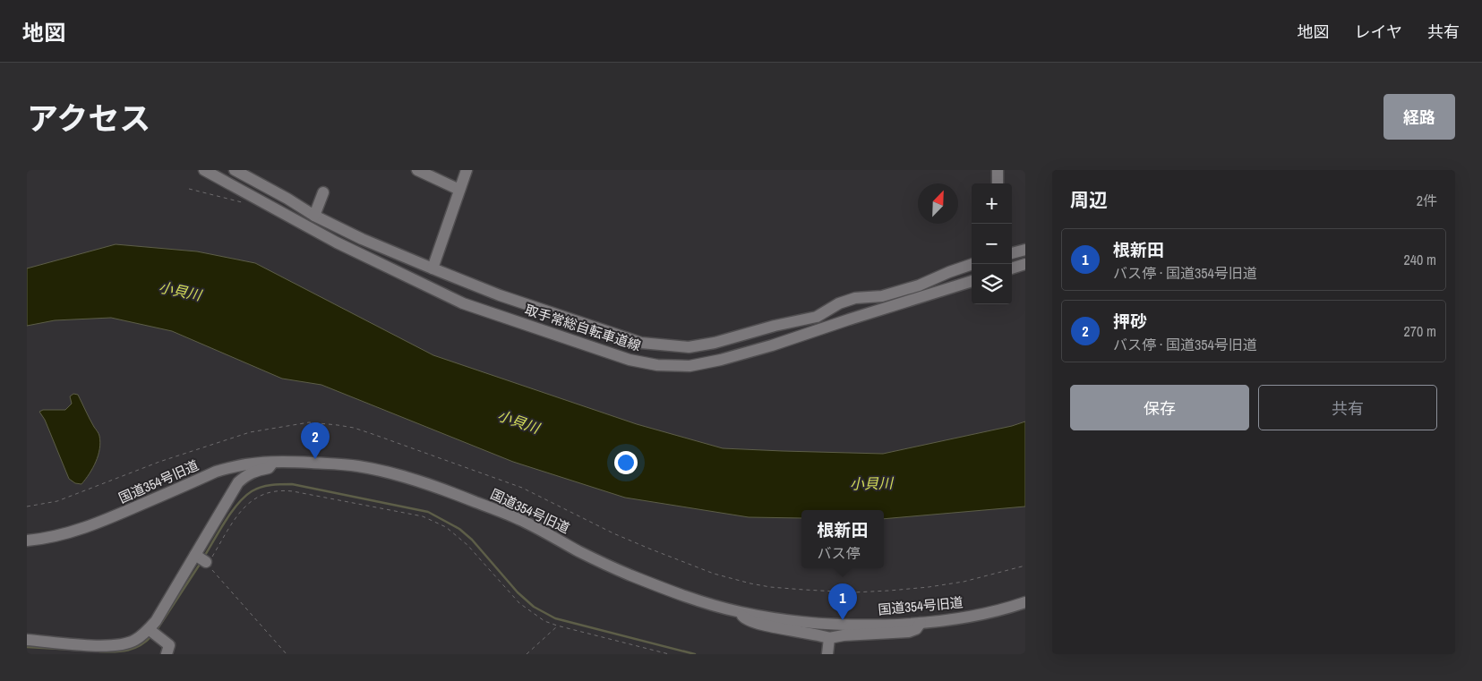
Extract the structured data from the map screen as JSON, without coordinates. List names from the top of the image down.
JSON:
{
  "streets": {
    "street": ["取手常総自転車道線", "国道354号旧道"]
  },
  "water": ["小貝川"],
  "north": "top right",
  "page": {
    "header": "地図",
    "nav": ["地図", "レイヤ", "共有"],
    "title": "アクセス",
    "buttons": [
      "経路",
      ["保存", "共有"]
    ],
    "heading": ["周辺", "2件"],
    "map_buttons": ["+", "−"],
    "list": [
      {
        "mark": "1",
        "name": "根新田",
        "note": "バス停 · 国道354号旧道",
        "value": "240 m"
      },
      {
        "mark": "2",
        "name": "押砂",
        "note": "バス停 · 国道354号旧道",
        "value": "270 m"
      }
    ],
    "pins": ["2", "1"],
    "popup": ["根新田", "バス停"]
  }
}
